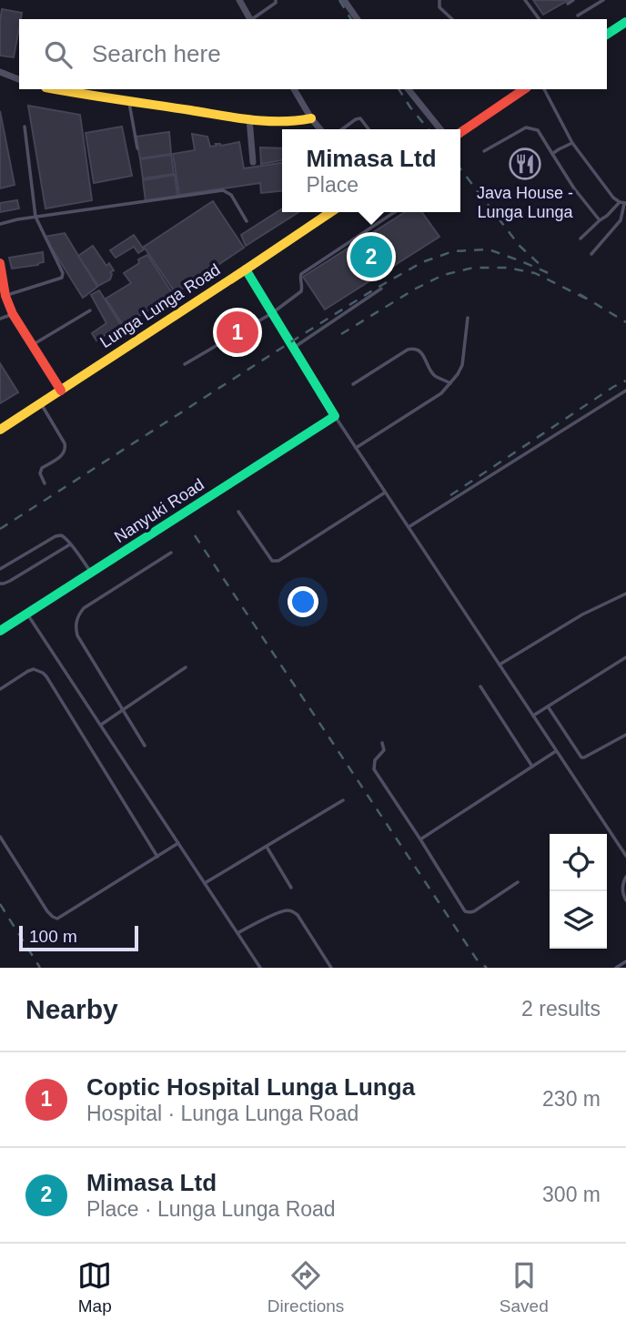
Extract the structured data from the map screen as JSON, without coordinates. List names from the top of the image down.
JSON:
{
  "streets": {
    "street": ["Lunga Lunga Road", "Nanyuki Road"]
  },
  "places": {
    "restaurant": ["Java House - Lunga Lunga"]
  },
  "scale_bar": "100 m",
  "page": {
    "search": "Search here",
    "popup": ["Mimasa Ltd", "Place"],
    "pins": ["2", "1"],
    "scale": "100 m",
    "heading": ["Nearby", "2 results"],
    "list": [
      {
        "mark": "1",
        "name": "Coptic Hospital Lunga Lunga",
        "note": "Hospital · Lunga Lunga Road",
        "value": "230 m"
      },
      {
        "mark": "2",
        "name": "Mimasa Ltd",
        "note": "Place · Lunga Lunga Road",
        "value": "300 m"
      }
    ],
    "nav": ["Map", "Directions", "Saved"]
  }
}
